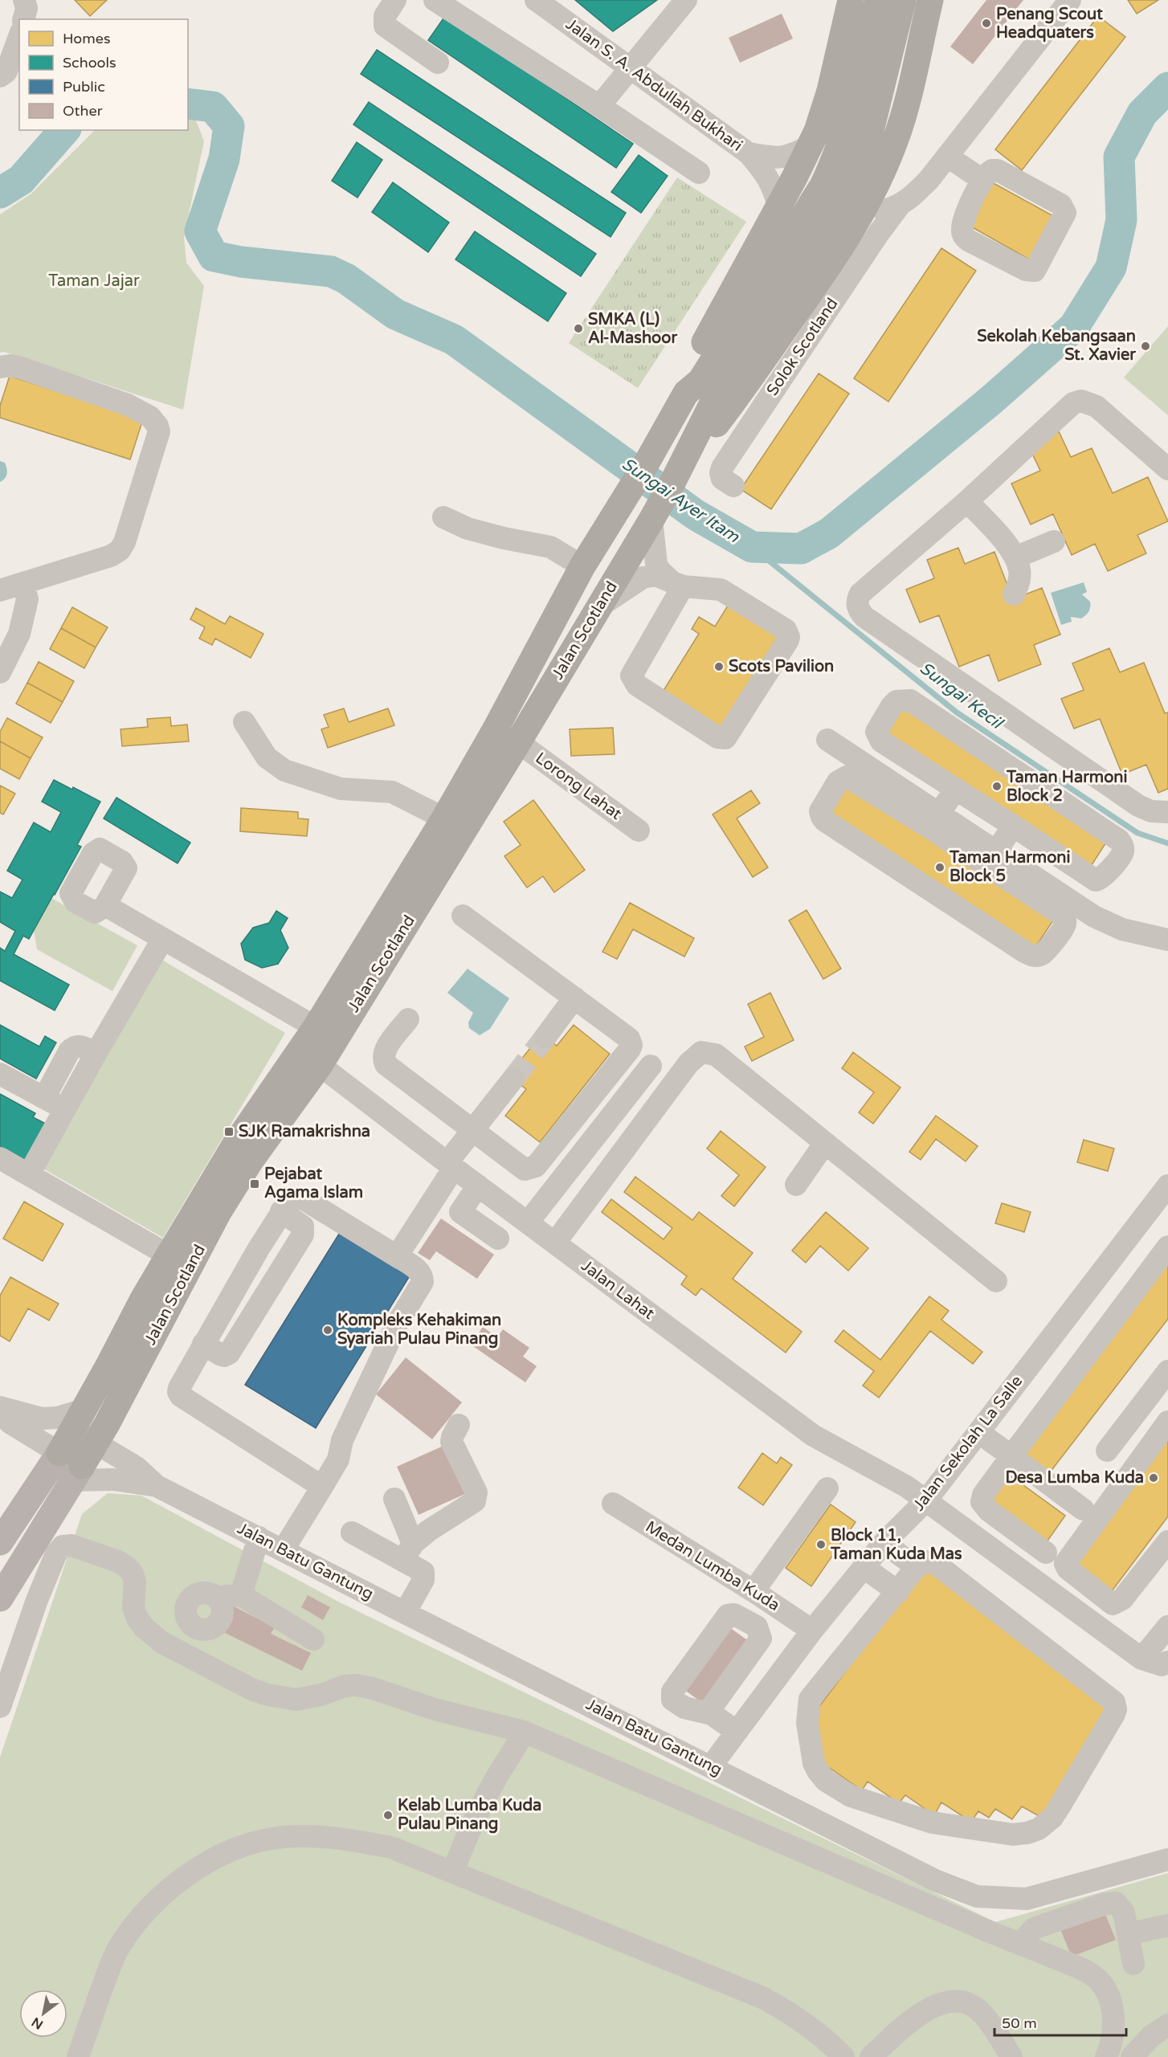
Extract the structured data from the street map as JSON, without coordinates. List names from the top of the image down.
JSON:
{
  "streets": {
    "highway": ["Jalan Scotland"],
    "street": [
      "Jalan S. A. Abdullah Bukhari",
      "Solok Scotland",
      "Lorong Lahat",
      "Jalan Lahat",
      "Jalan Sekolah La Salle",
      "Jalan Batu Gantung",
      "Medan Lumba Kuda"
    ]
  },
  "crossings": [
    ["Jalan Scotland", "Lorong Lahat"],
    ["Jalan Scotland", "Jalan Lahat"],
    ["Jalan Scotland", "Jalan Batu Gantung"],
    ["Jalan Lahat", "Jalan Sekolah La Salle"],
    ["Jalan Sekolah La Salle", "Jalan Batu Gantung"],
    ["Jalan Sekolah La Salle", "Medan Lumba Kuda"]
  ],
  "water": ["Sungai Ayer Itam", "Sungai Kecil"],
  "parks": ["Taman Jajar"],
  "places": {
    "other": [
      "Penang Scout Headquaters",
      "SMKA (L) Al-Mashoor",
      "Sekolah Kebangsaan St. Xavier",
      "Scots Pavilion",
      "Taman Harmoni Block 2",
      "Taman Harmoni Block 5",
      "Kompleks Kehakiman Syariah Pulau Pinang",
      "Desa Lumba Kuda",
      "Block 11, Taman Kuda Mas",
      "Kelab Lumba Kuda Pulau Pinang"
    ],
    "transit": ["SJK Ramakrishna", "Pejabat Agama Islam"]
  },
  "legend": [
    "Homes",
    "Schools",
    "Public",
    "Other"
  ],
  "scale_bar": "50 m",
  "north": "bottom left"
}
